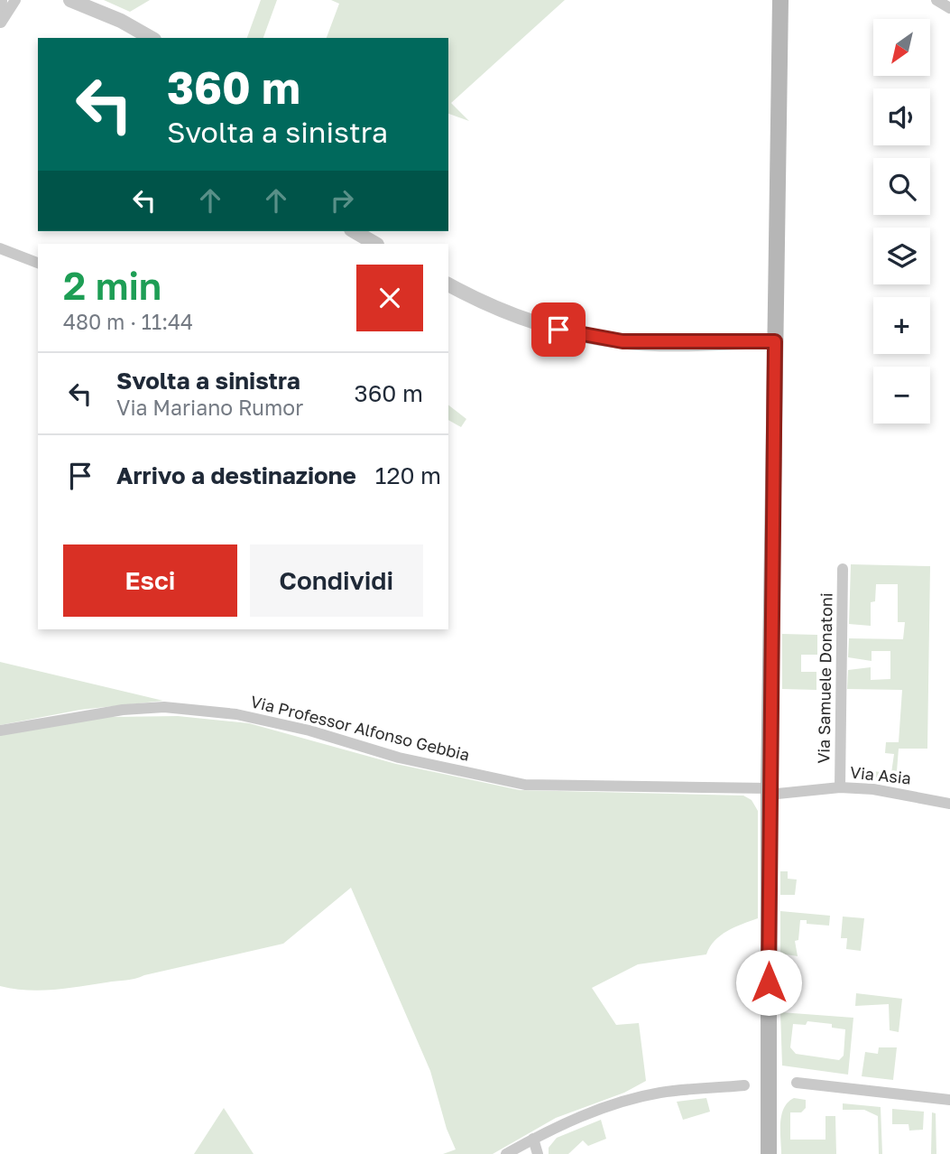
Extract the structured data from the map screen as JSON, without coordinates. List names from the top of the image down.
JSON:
{
  "streets": {
    "street": ["Via Samuele Donatoni", "Via Professor Alfonso Gebbia", "Via Asia"]
  },
  "crossings": [
    ["Via Samuele Donatoni", "Via Asia"],
    ["Via Professor Alfonso Gebbia", "Via Asia"]
  ],
  "north": "bottom left",
  "page": {
    "map_buttons": ["+", "−"],
    "turn": ["360 m", "Svolta a sinistra"],
    "heading": ["2 min", "480 m · 11:44"],
    "list": [
      {
        "name": "Svolta a sinistra",
        "note": "Via Mariano Rumor",
        "value": "360 m"
      },
      {
        "name": "Arrivo a destinazione",
        "value": "120 m"
      }
    ],
    "buttons": ["Esci", "Condividi"]
  }
}
